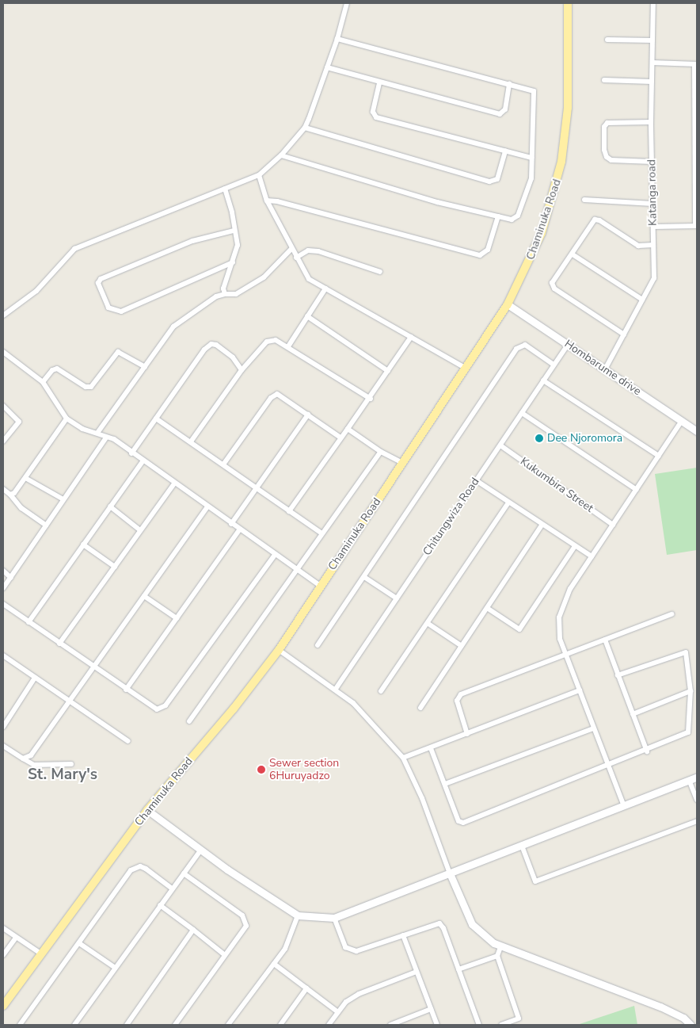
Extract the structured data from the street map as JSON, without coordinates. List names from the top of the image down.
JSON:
{
  "streets": {
    "main road": ["Chaminuka Road"],
    "street": [
      "Katanga road",
      "Hombarume drive",
      "Kukumbira Street",
      "Chitungwiza Road"
    ]
  },
  "crossings": [
    ["Katanga road", "Hombarume drive"],
    ["Chaminuka Road", "Hombarume drive"],
    ["Hombarume drive", "Chitungwiza Road"],
    ["Kukumbira Street", "Chitungwiza Road"]
  ],
  "districts": ["St. Mary's"],
  "places": ["Dee Njoromora", "Sewer section 6Huruyadzo"]
}
